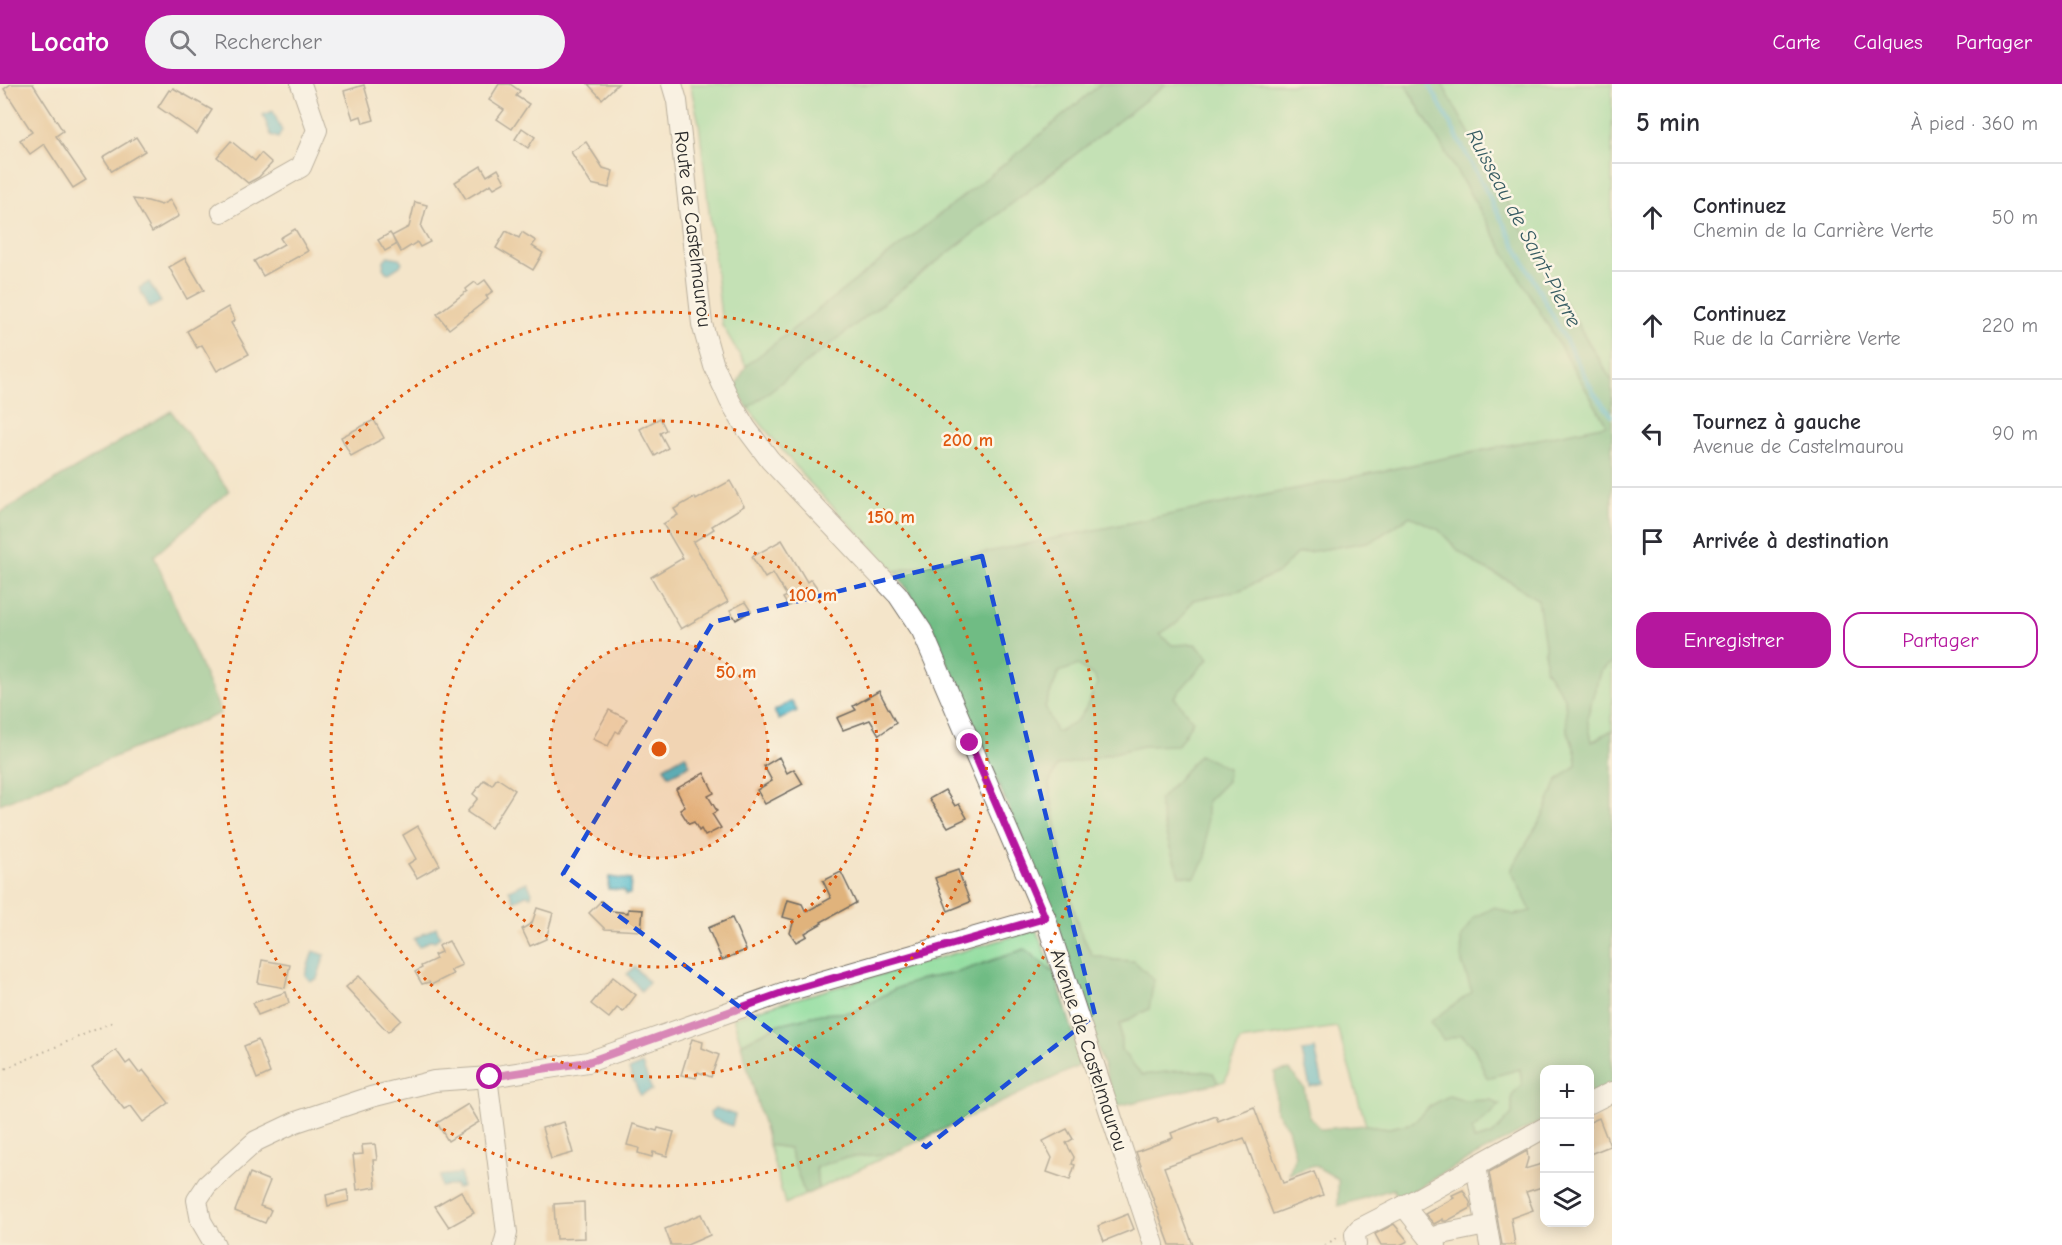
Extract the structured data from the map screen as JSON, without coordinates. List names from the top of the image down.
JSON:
{
  "streets": {
    "street": ["Route de Castelmaurou", "Avenue de Castelmaurou"]
  },
  "crossings": [
    ["Route de Castelmaurou", "Avenue de Castelmaurou"]
  ],
  "water": ["Ruisseau de Saint-Pierre"],
  "page": {
    "header": "Locato",
    "search": "Rechercher",
    "nav": ["Carte", "Calques", "Partager"],
    "heading": ["5 min", "À pied · 360 m"],
    "list": [
      ["Continuez", "Chemin de la Carrière Verte", "50 m"],
      ["Continuez", "Rue de la Carrière Verte", "220 m"],
      ["Tournez à gauche", "Avenue de Castelmaurou", "90 m"],
      "Arrivée à destination"
    ],
    "buttons": ["Enregistrer", "Partager"],
    "map_buttons": ["+", "−"]
  },
  "rings": [
    "200 m",
    "150 m",
    "100 m",
    "50 m"
  ]
}
